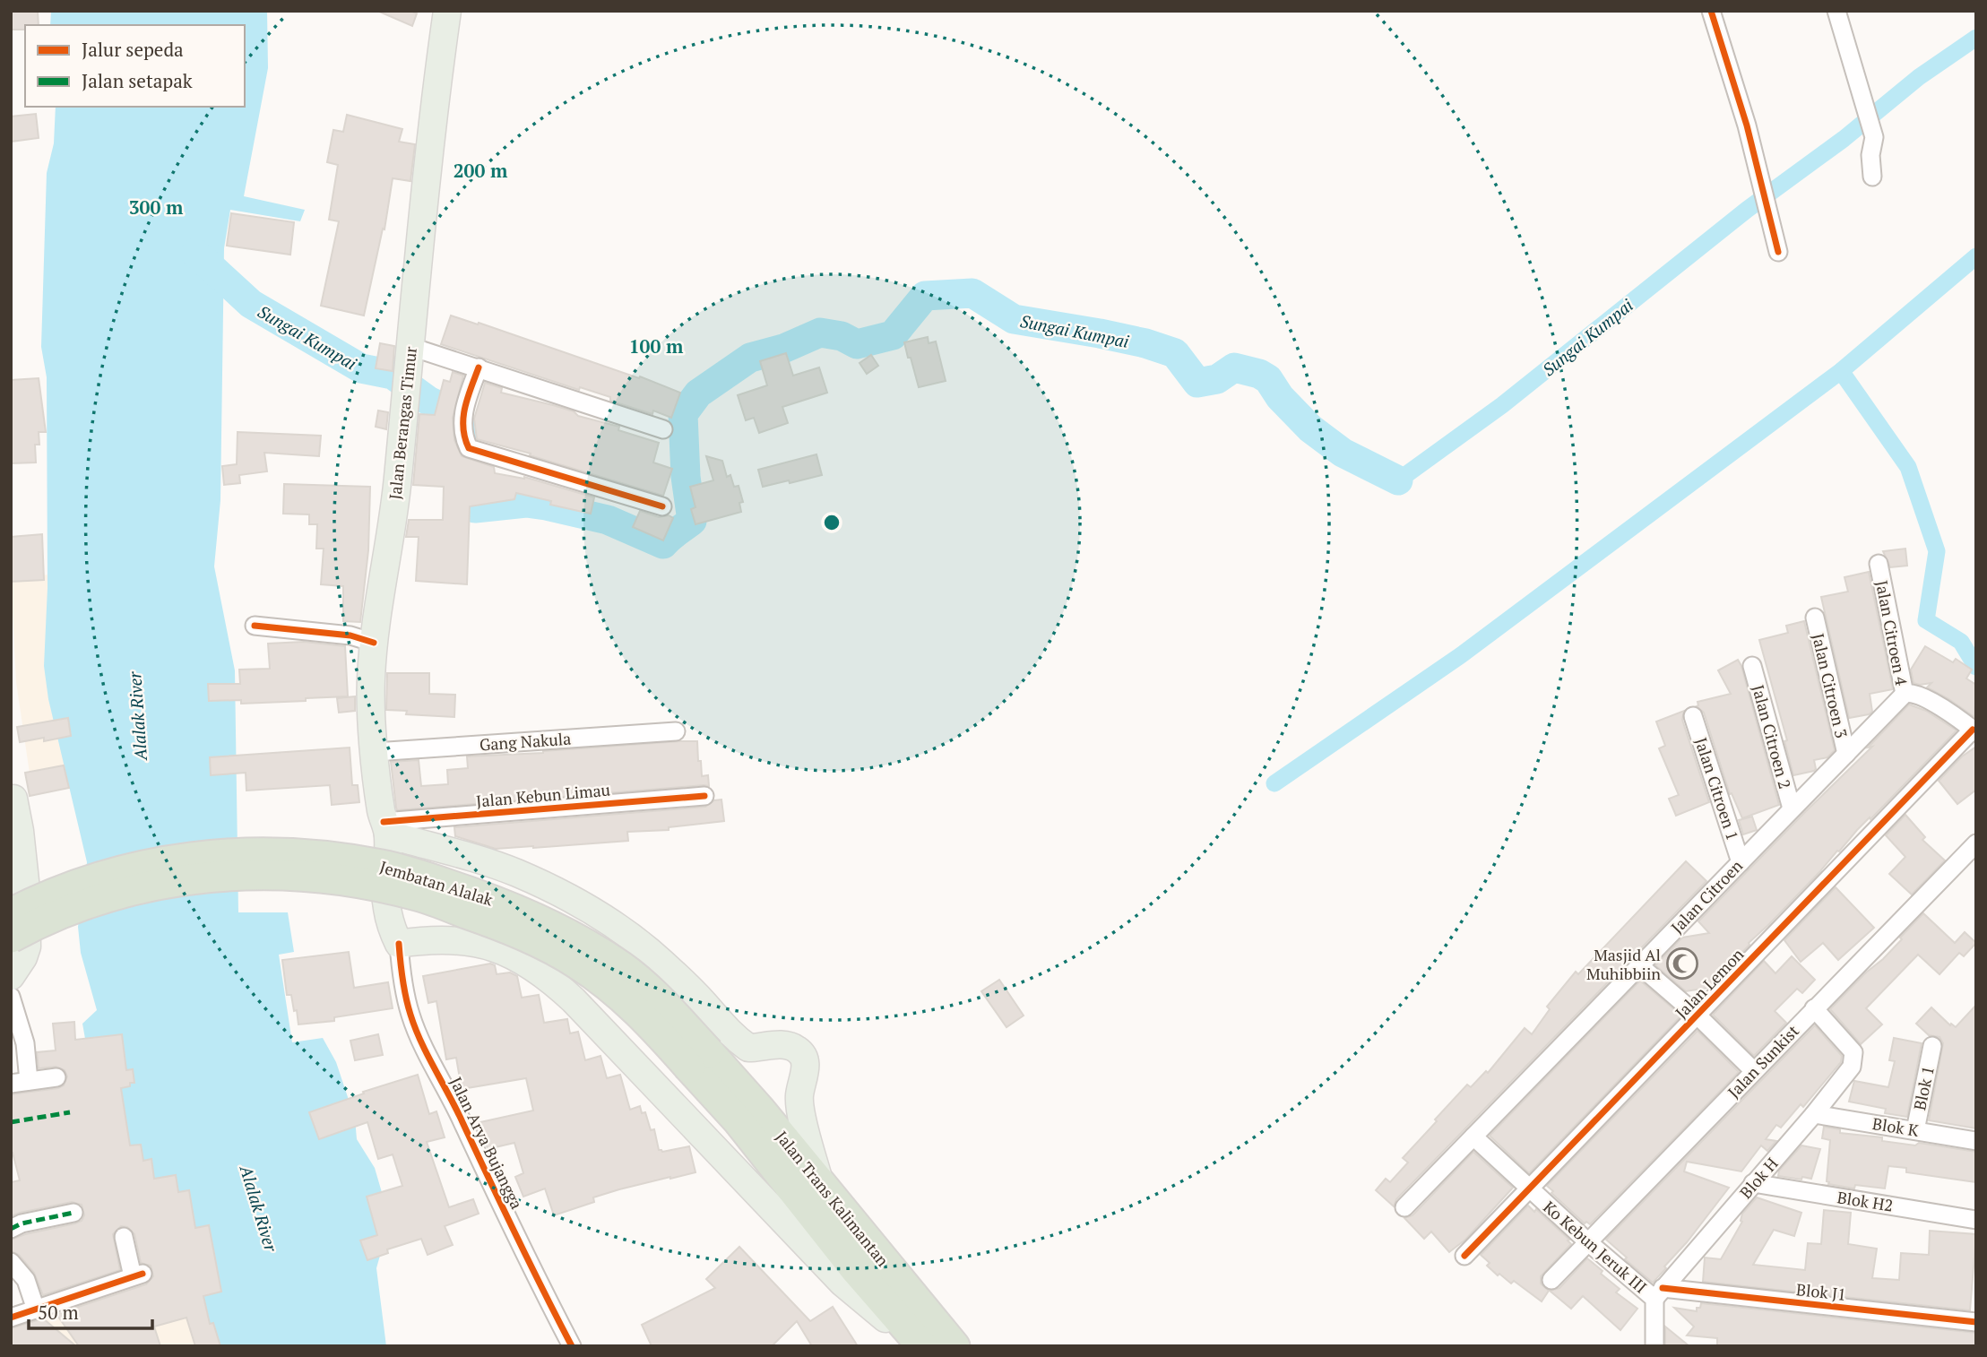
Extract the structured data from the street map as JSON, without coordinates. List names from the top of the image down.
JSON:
{
  "streets": {
    "highway": ["Jembatan Alalak", "Jalan Trans Kalimantan"],
    "main road": ["Jalan Berangas Timur"],
    "street": [
      "Jalan Citroen 4",
      "Jalan Citroen 3",
      "Jalan Citroen 2",
      "Gang Nakula",
      "Jalan Citroen 1",
      "Jalan Kebun Limau",
      "Jalan Citroen",
      "Jalan Lemon",
      "Jalan Sunkist",
      "Blok 1",
      "Blok K",
      "Jalan Arya Bujangga",
      "Blok H",
      "Blok H2",
      "Ko Kebun Jeruk III",
      "Blok J1"
    ]
  },
  "crossings": [
    ["Jalan Berangas Timur", "Gang Nakula"],
    ["Jalan Berangas Timur", "Jalan Kebun Limau"],
    ["Jalan Berangas Timur", "Jalan Arya Bujangga"],
    ["Jalan Citroen 4", "Jalan Citroen"],
    ["Jalan Citroen 4", "Jalan Lemon"],
    ["Jalan Citroen 3", "Jalan Citroen"],
    ["Jalan Citroen 2", "Jalan Citroen"],
    ["Jalan Citroen 1", "Jalan Citroen"],
    ["Jembatan Alalak", "Jalan Trans Kalimantan"],
    ["Jalan Citroen", "Ko Kebun Jeruk III"],
    ["Jalan Lemon", "Ko Kebun Jeruk III"],
    ["Jalan Sunkist", "Blok H"],
    ["Jalan Sunkist", "Ko Kebun Jeruk III"],
    ["Blok 1", "Blok K"],
    ["Blok K", "Blok H"],
    ["Blok H", "Blok H2"],
    ["Blok H", "Ko Kebun Jeruk III"],
    ["Blok H", "Blok J1"],
    ["Ko Kebun Jeruk III", "Blok J1"]
  ],
  "water": ["Sungai Kumpai", "Alalak River"],
  "places": {
    "mosque": ["Masjid Al Muhibbiin"]
  },
  "legend": ["Jalur sepeda", "Jalan setapak"],
  "scale_bar": "50 m",
  "rings": ["200 m", "300 m", "100 m"]
}
